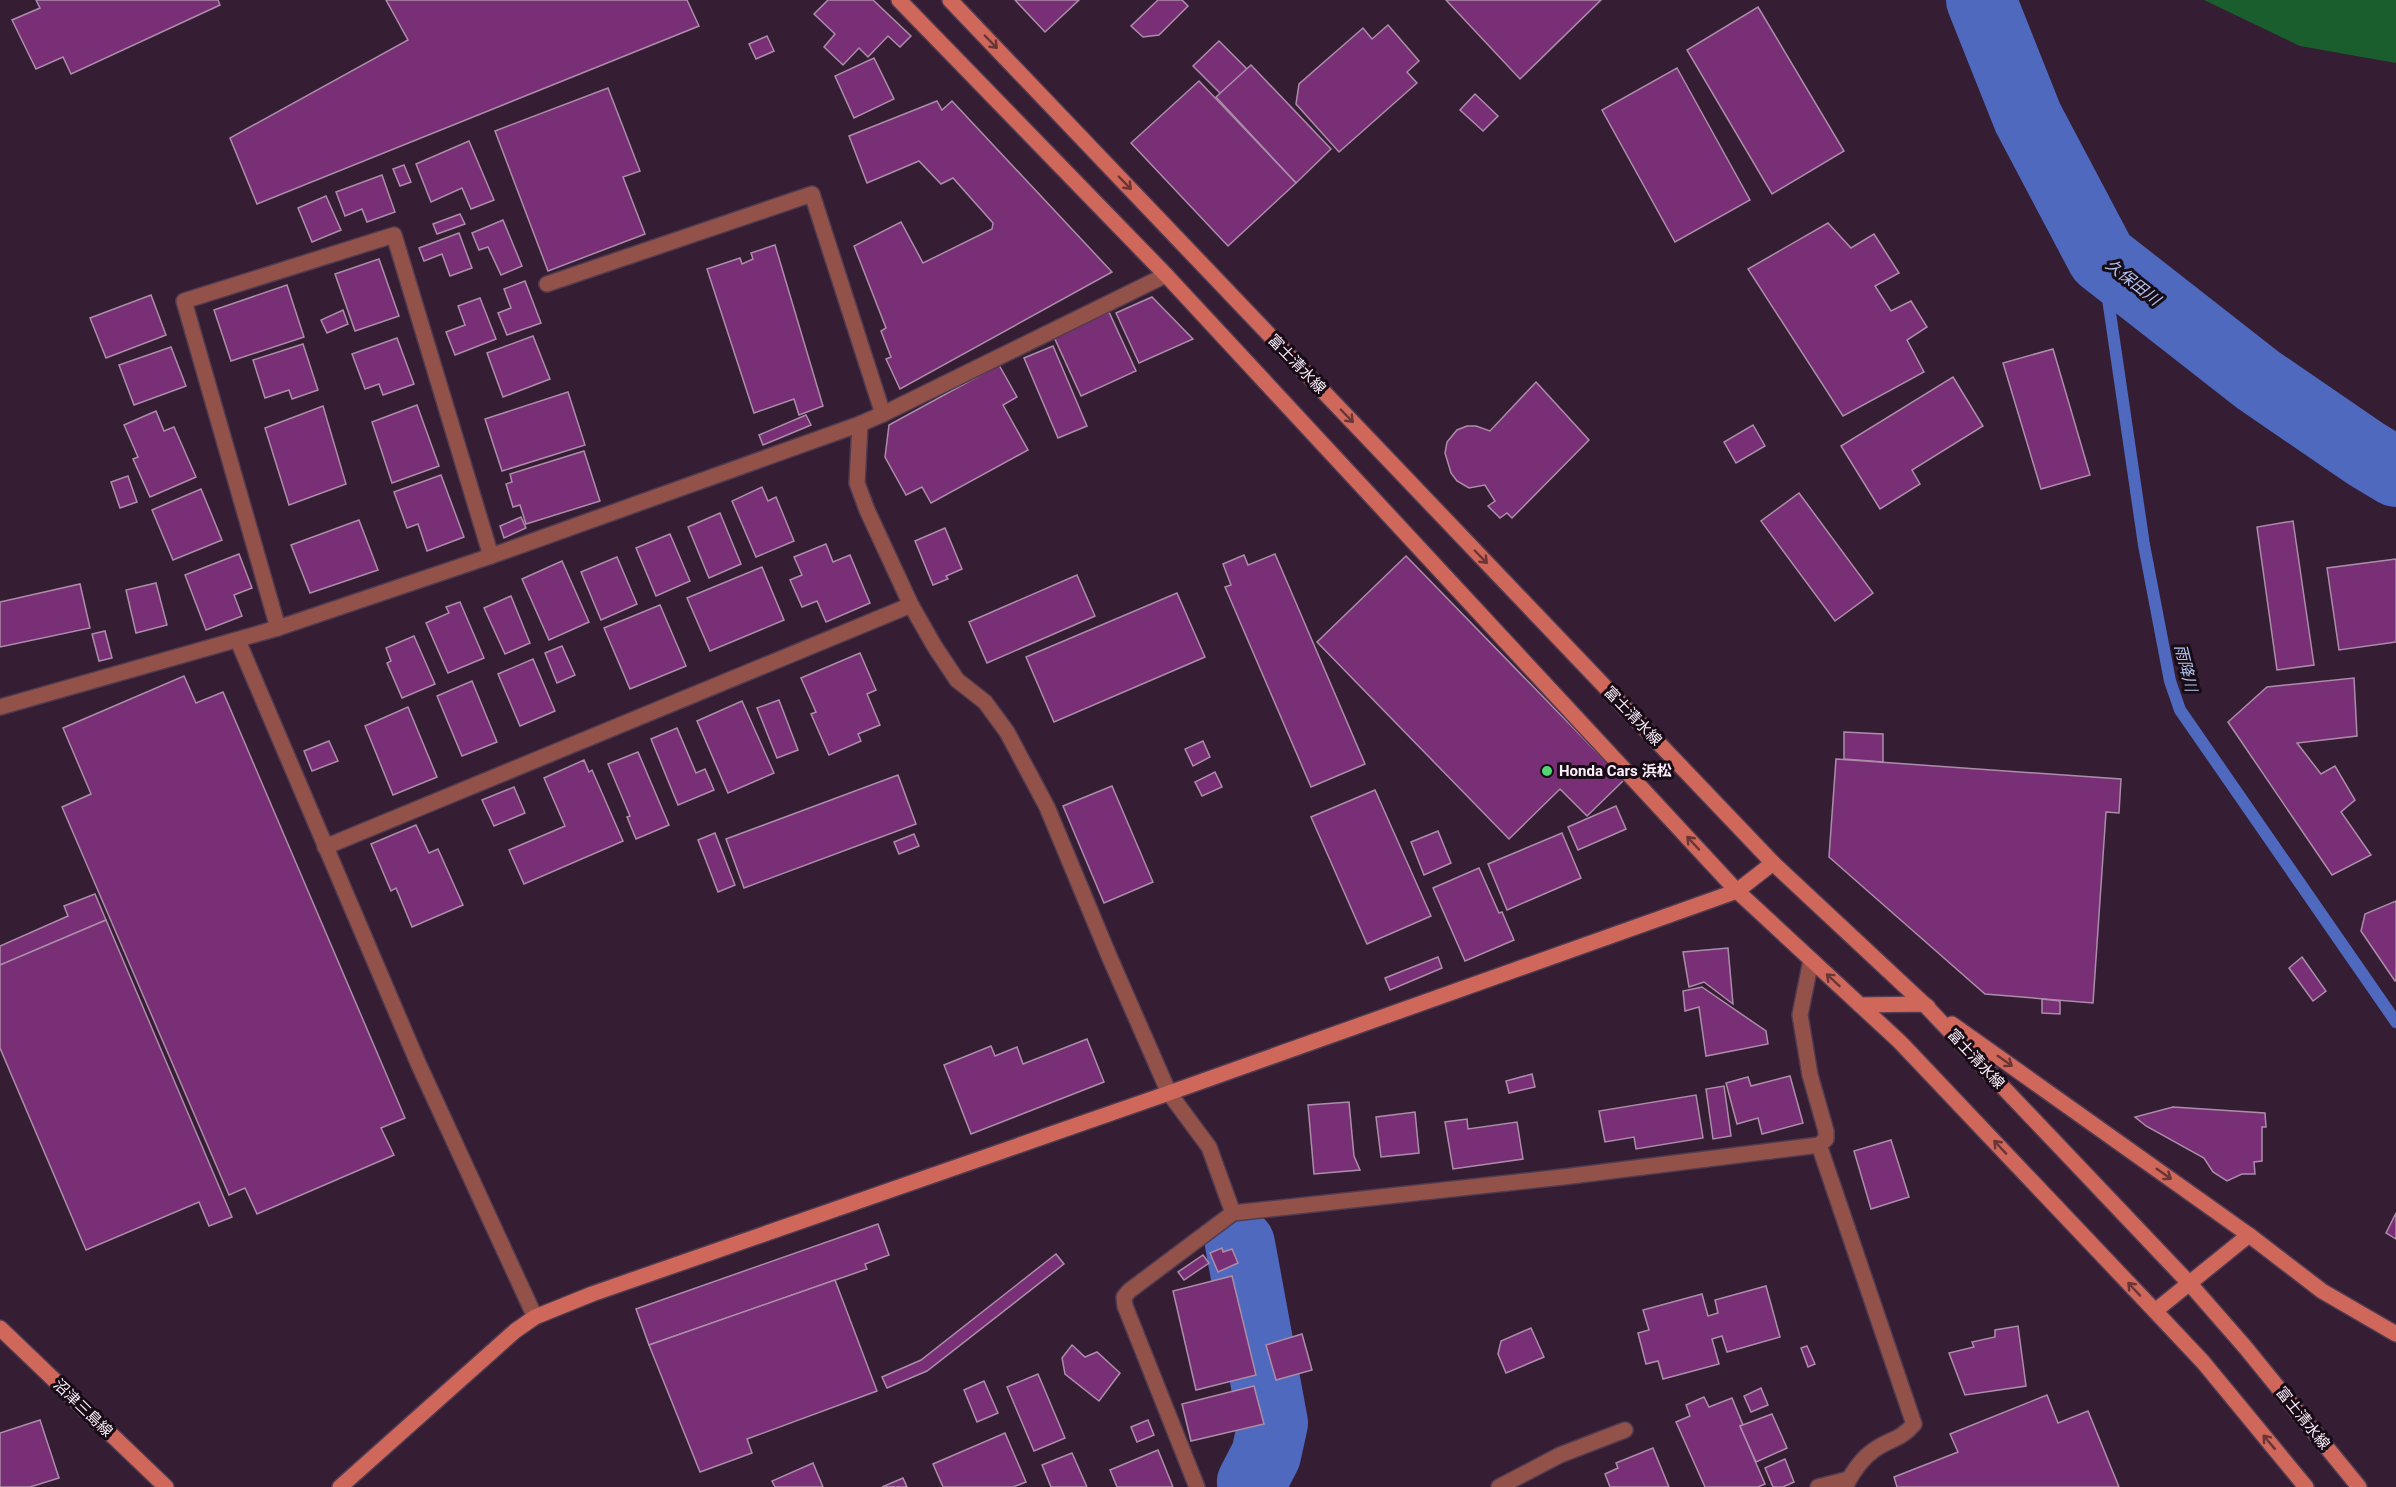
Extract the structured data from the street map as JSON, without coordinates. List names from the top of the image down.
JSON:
{
  "streets": {
    "main road": ["富士清水線", "沼津三島線"]
  },
  "water": ["久保田川", "雨降川"],
  "places": ["Honda Cars 浜松"]
}
